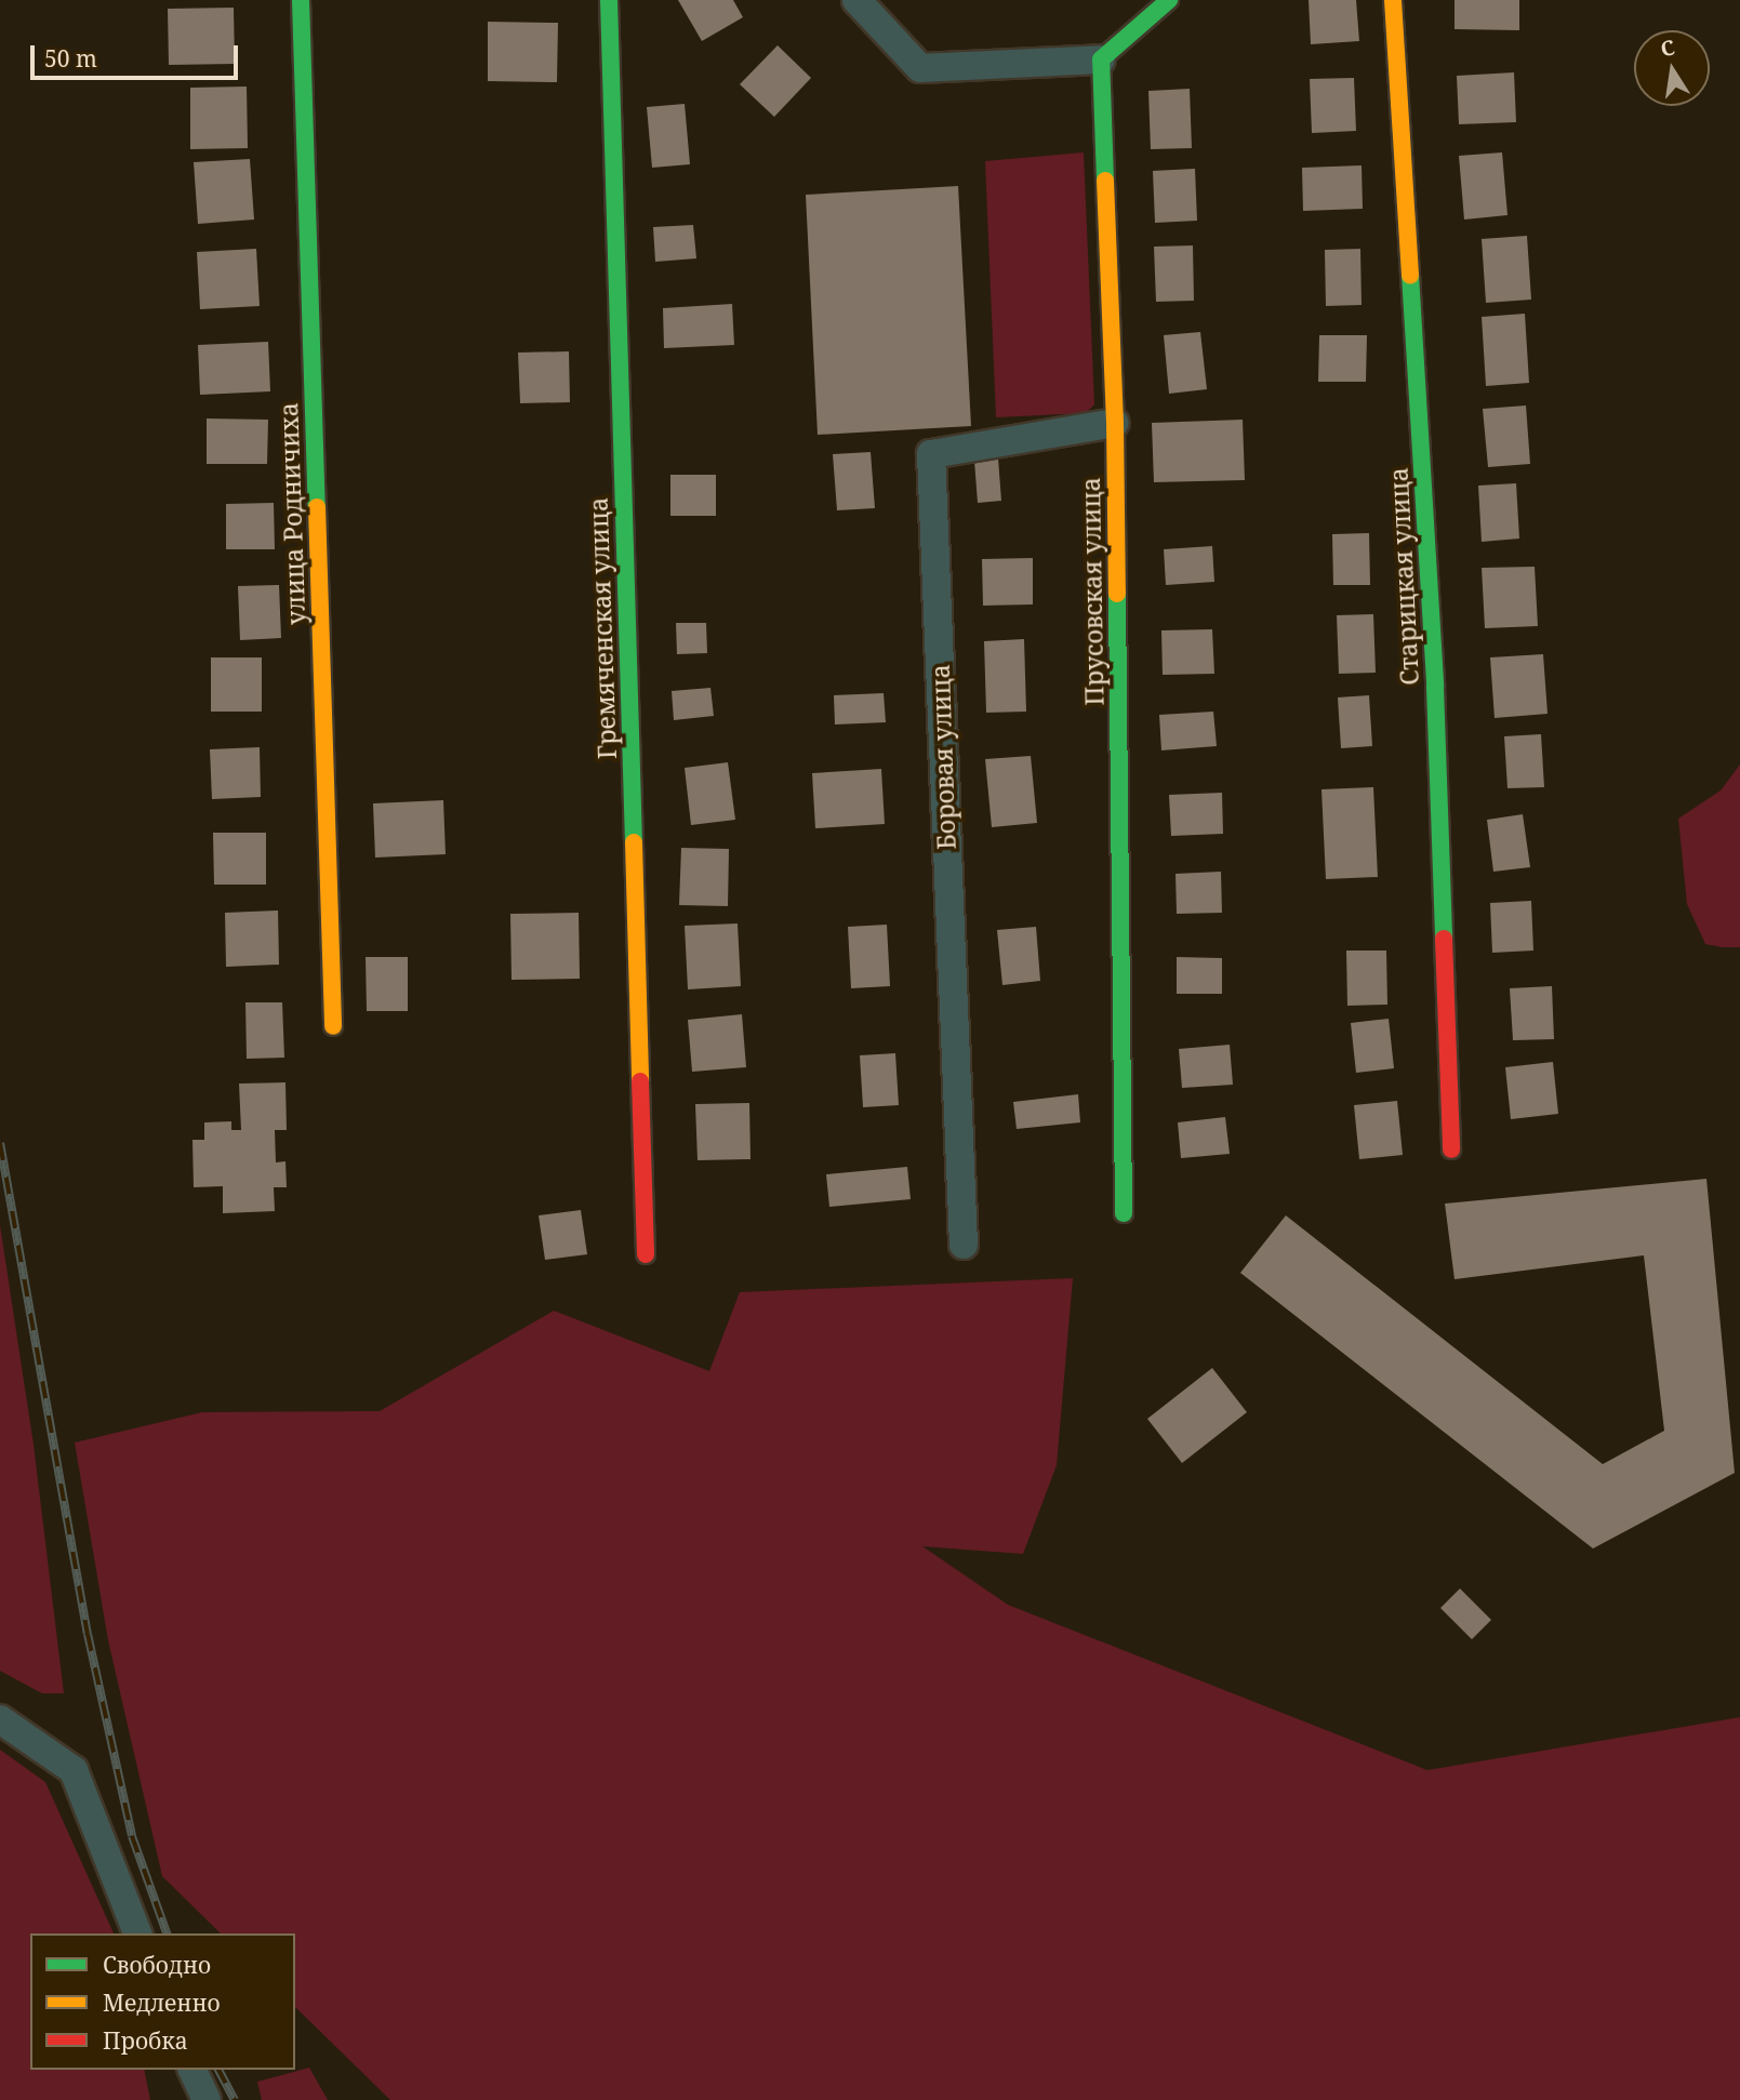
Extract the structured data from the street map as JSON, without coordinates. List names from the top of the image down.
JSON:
{
  "streets": {
    "street": [
      "улица Родничиха",
      "Старицкая улица",
      "Прусовская улица",
      "Гремяченская улица",
      "Боровая улица"
    ]
  },
  "crossings": [
    ["Прусовская улица", "Боровая улица"]
  ],
  "legend": ["Свободно", "Медленно", "Пробка"],
  "scale_bar": "50 m",
  "north": "top"
}
